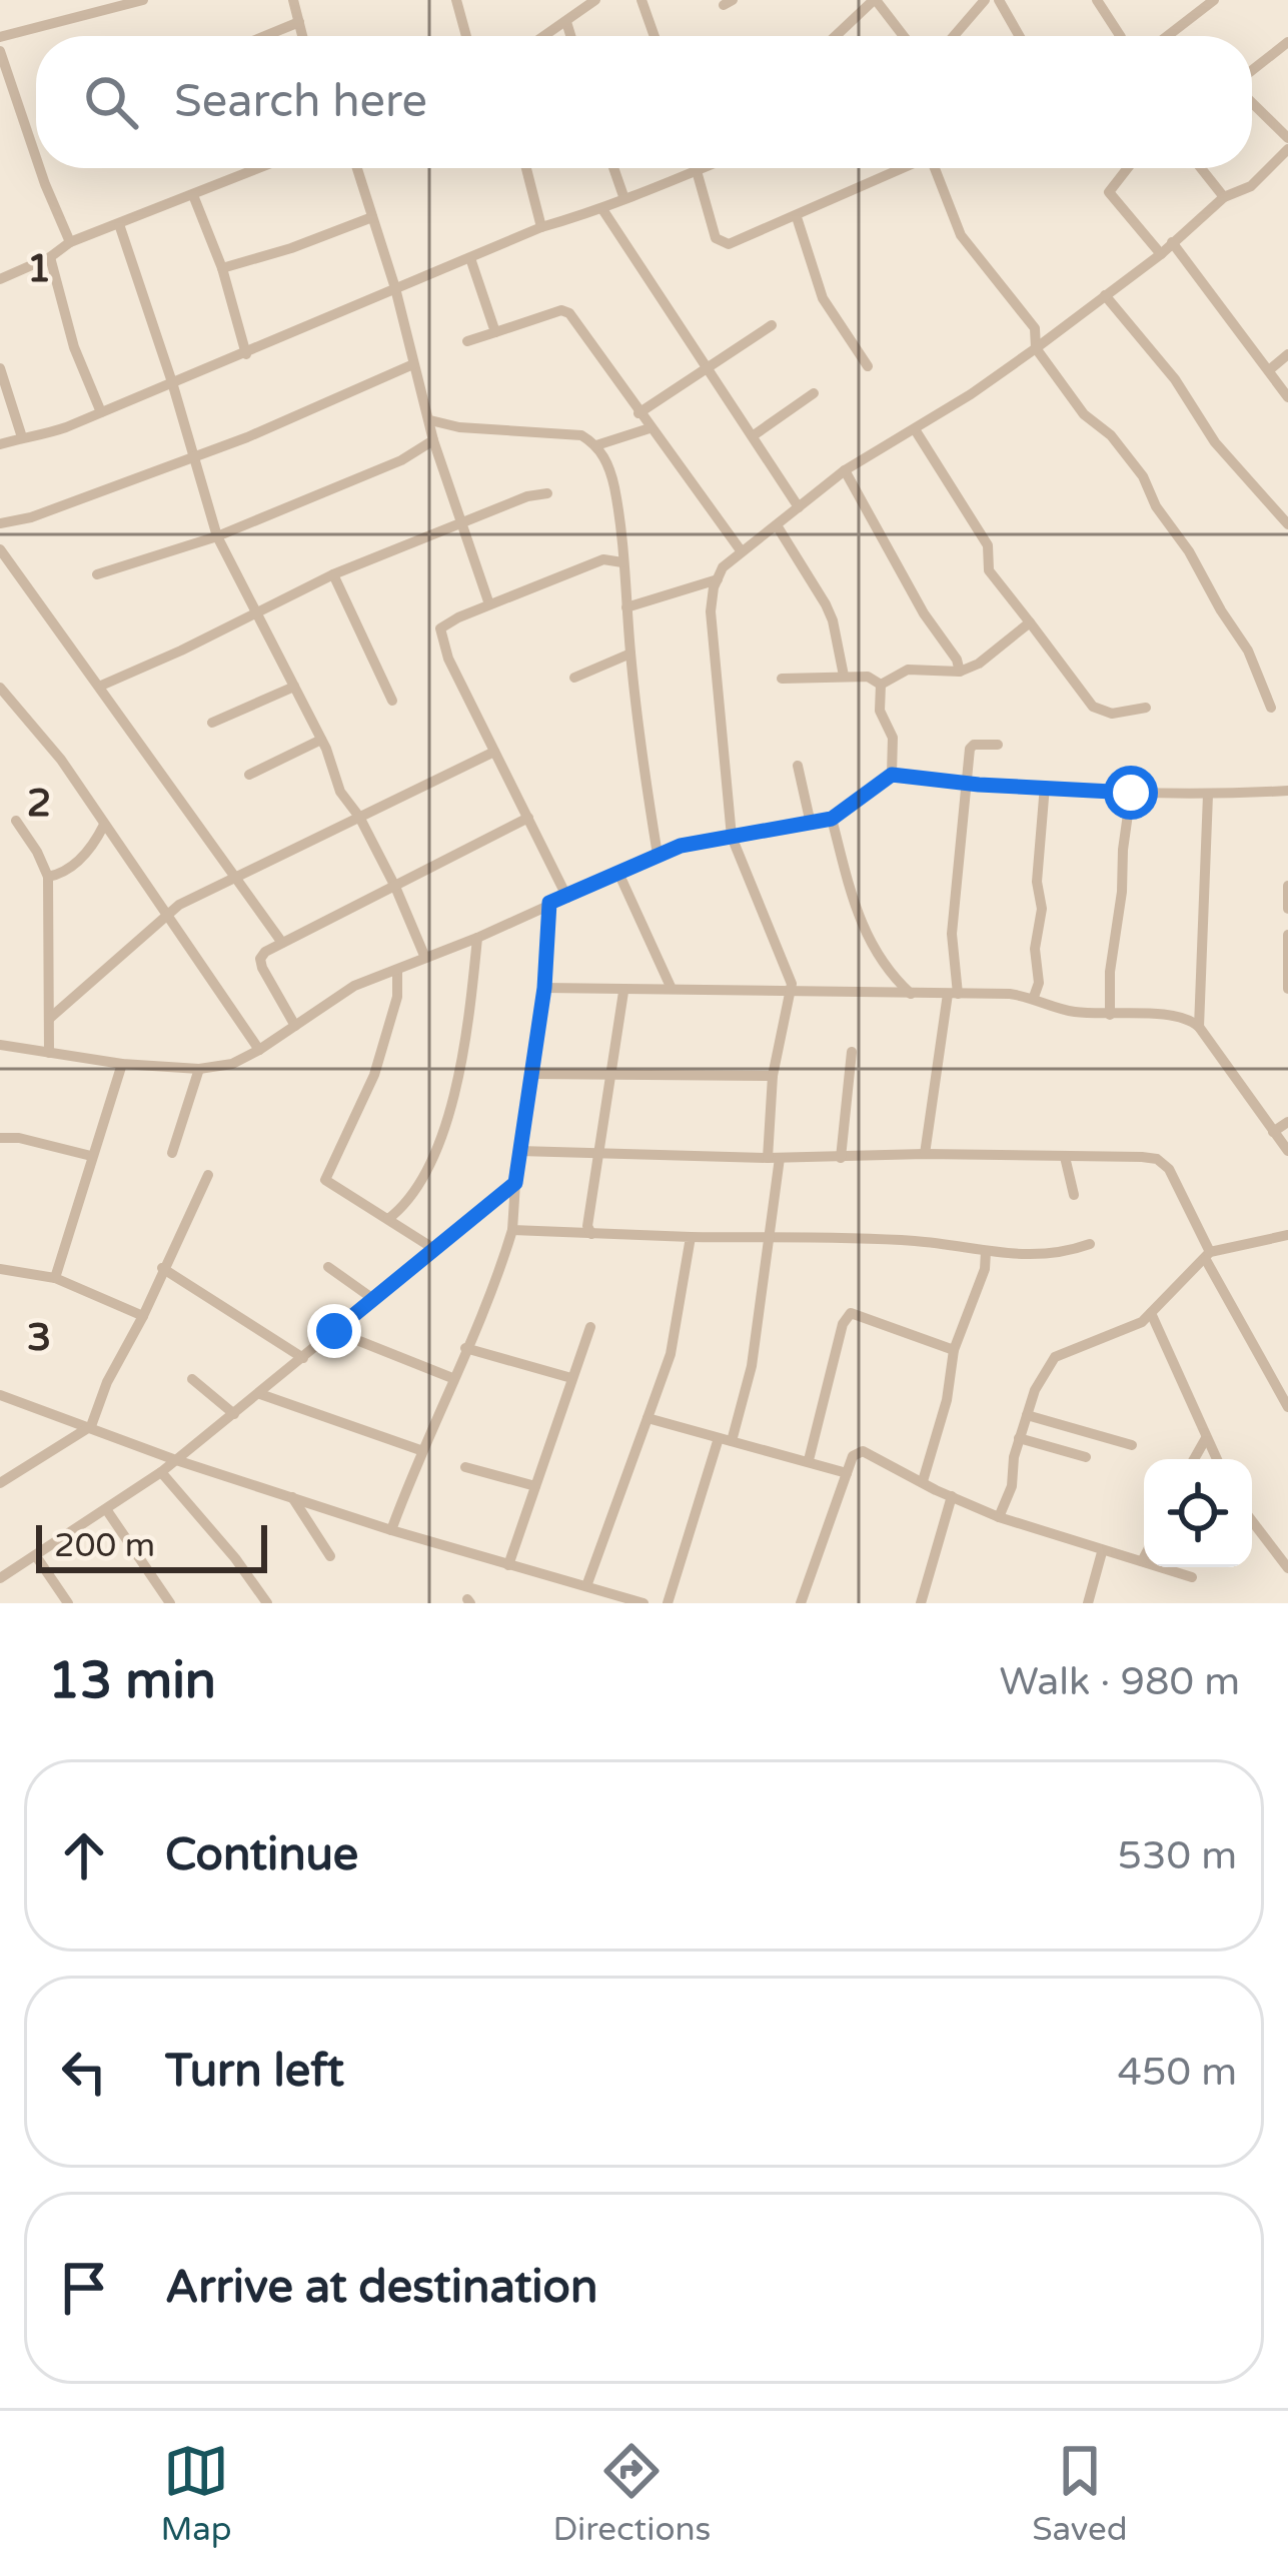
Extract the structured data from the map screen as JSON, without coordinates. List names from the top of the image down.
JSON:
{
  "scale_bar": "200 m",
  "page": {
    "search": "Search here",
    "scale": "200 m",
    "heading": ["13 min", "Walk · 980 m"],
    "list": [
      ["Continue", "530 m"],
      ["Turn left", "450 m"],
      "Arrive at destination"
    ],
    "nav": ["Map", "Directions", "Saved"]
  },
  "grid": {
    "rows": ["1", "2", "3"]
  }
}
